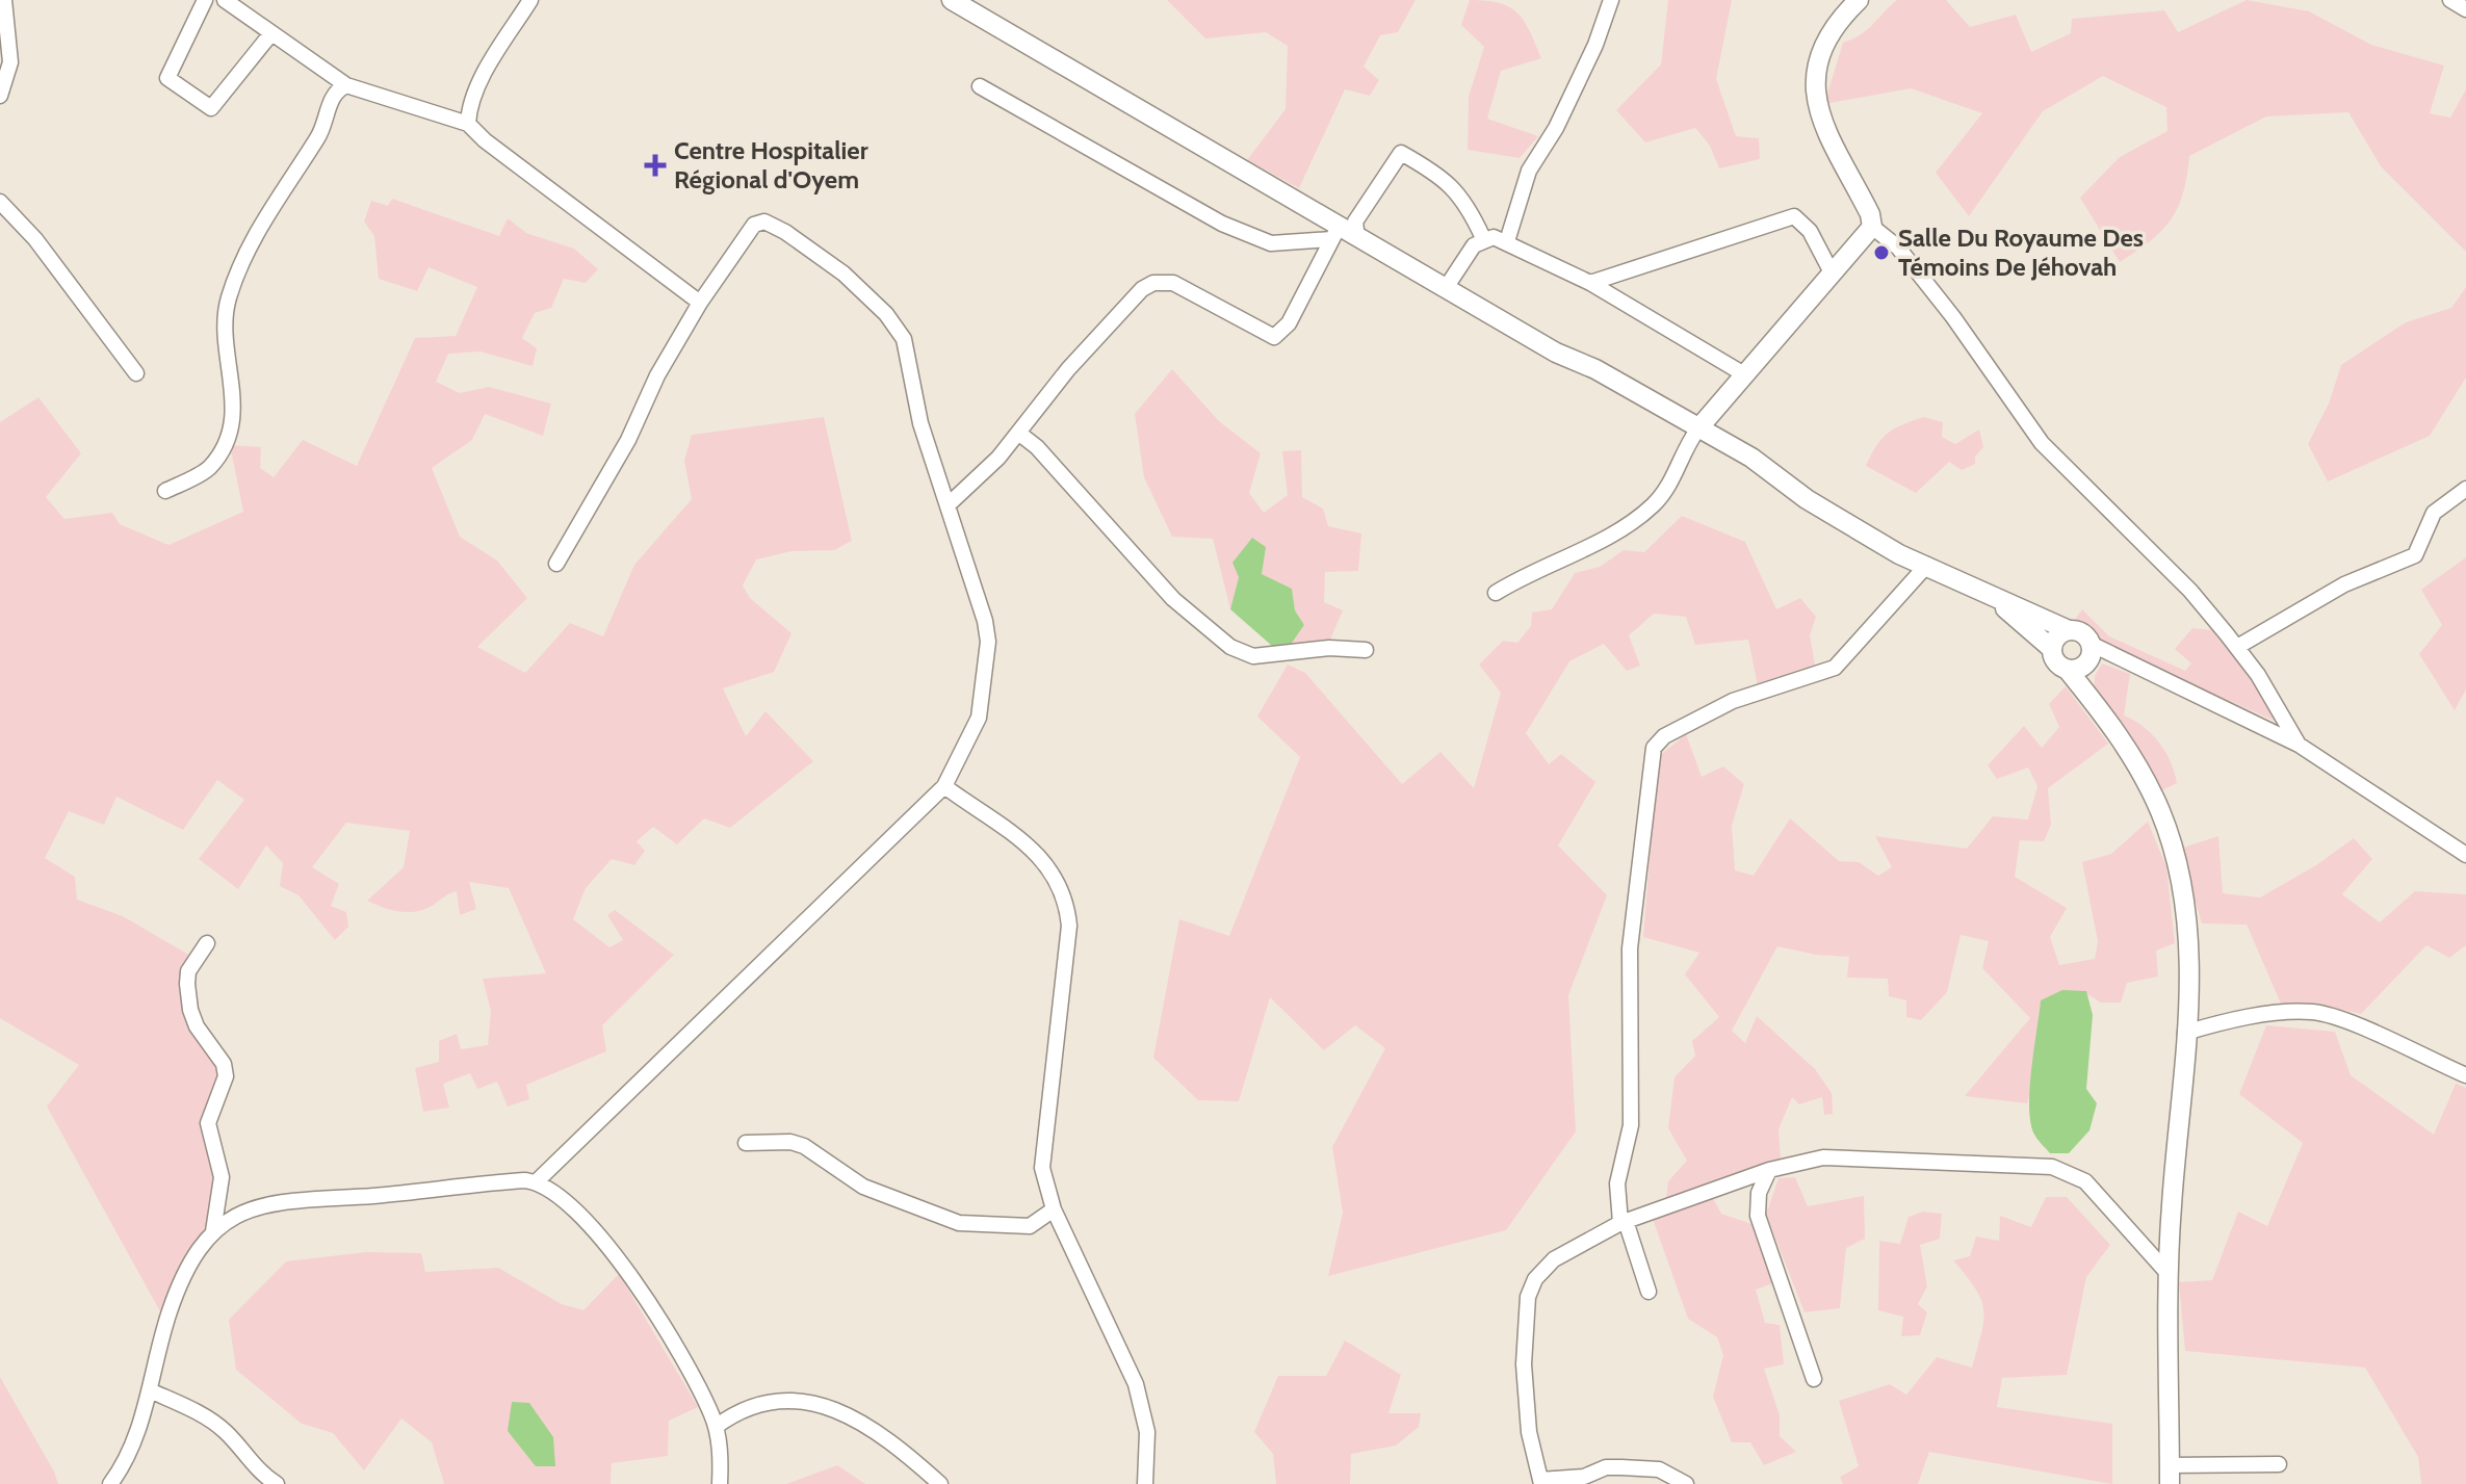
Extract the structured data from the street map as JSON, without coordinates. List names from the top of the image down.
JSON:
{
  "places": {
    "health": ["Centre Hospitalier Régional d'Oyem"],
    "other": ["Salle Du Royaume Des Témoins De Jéhovah"]
  }
}
